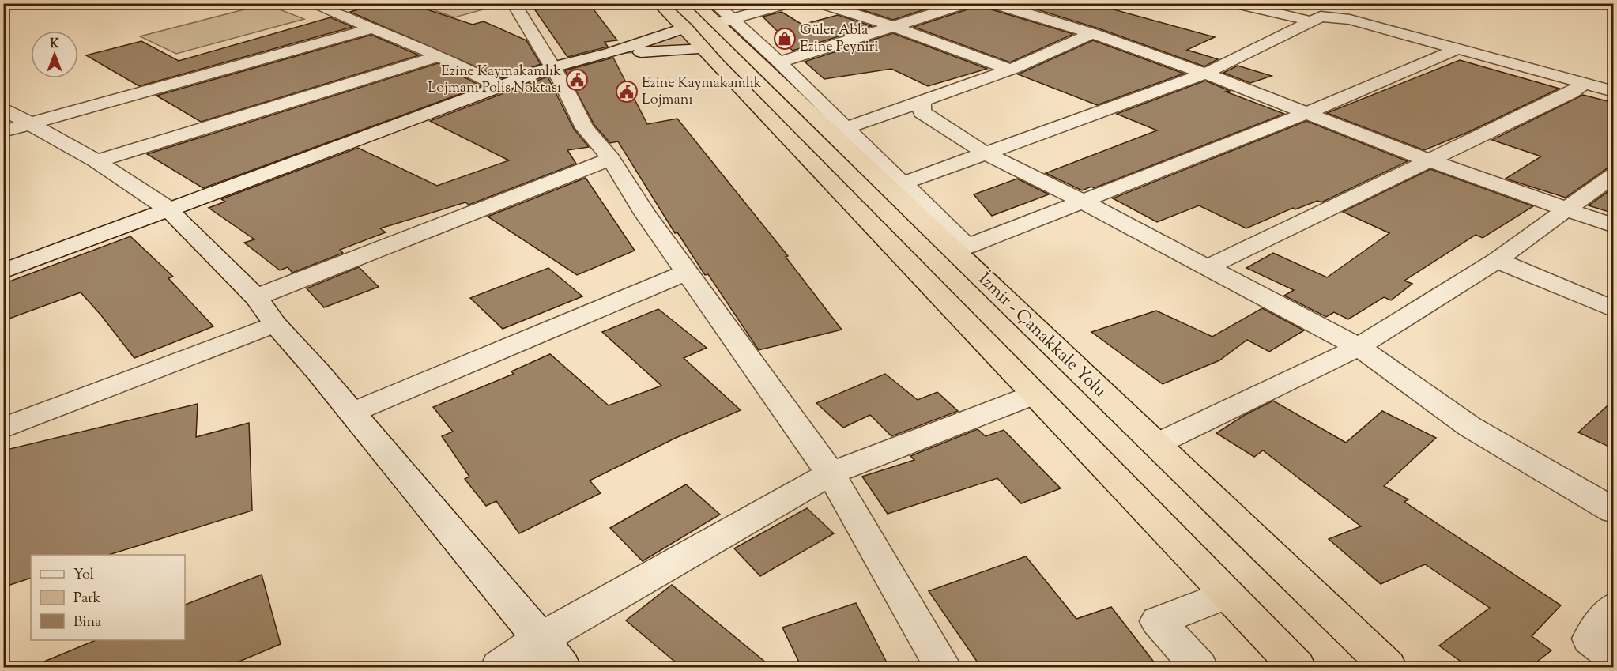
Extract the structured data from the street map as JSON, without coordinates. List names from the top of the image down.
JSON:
{
  "streets": {
    "highway": ["İzmir - Çanakkale Yolu"]
  },
  "places": {
    "shop": ["Güler Abla Ezine Peyniri"],
    "public building": ["Ezine Kaymakamlık Lojmanı Polis Noktası", "Ezine Kaymakamlık Lojmanı"]
  },
  "legend": ["Yol", "Park", "Bina"],
  "north": "top"
}
